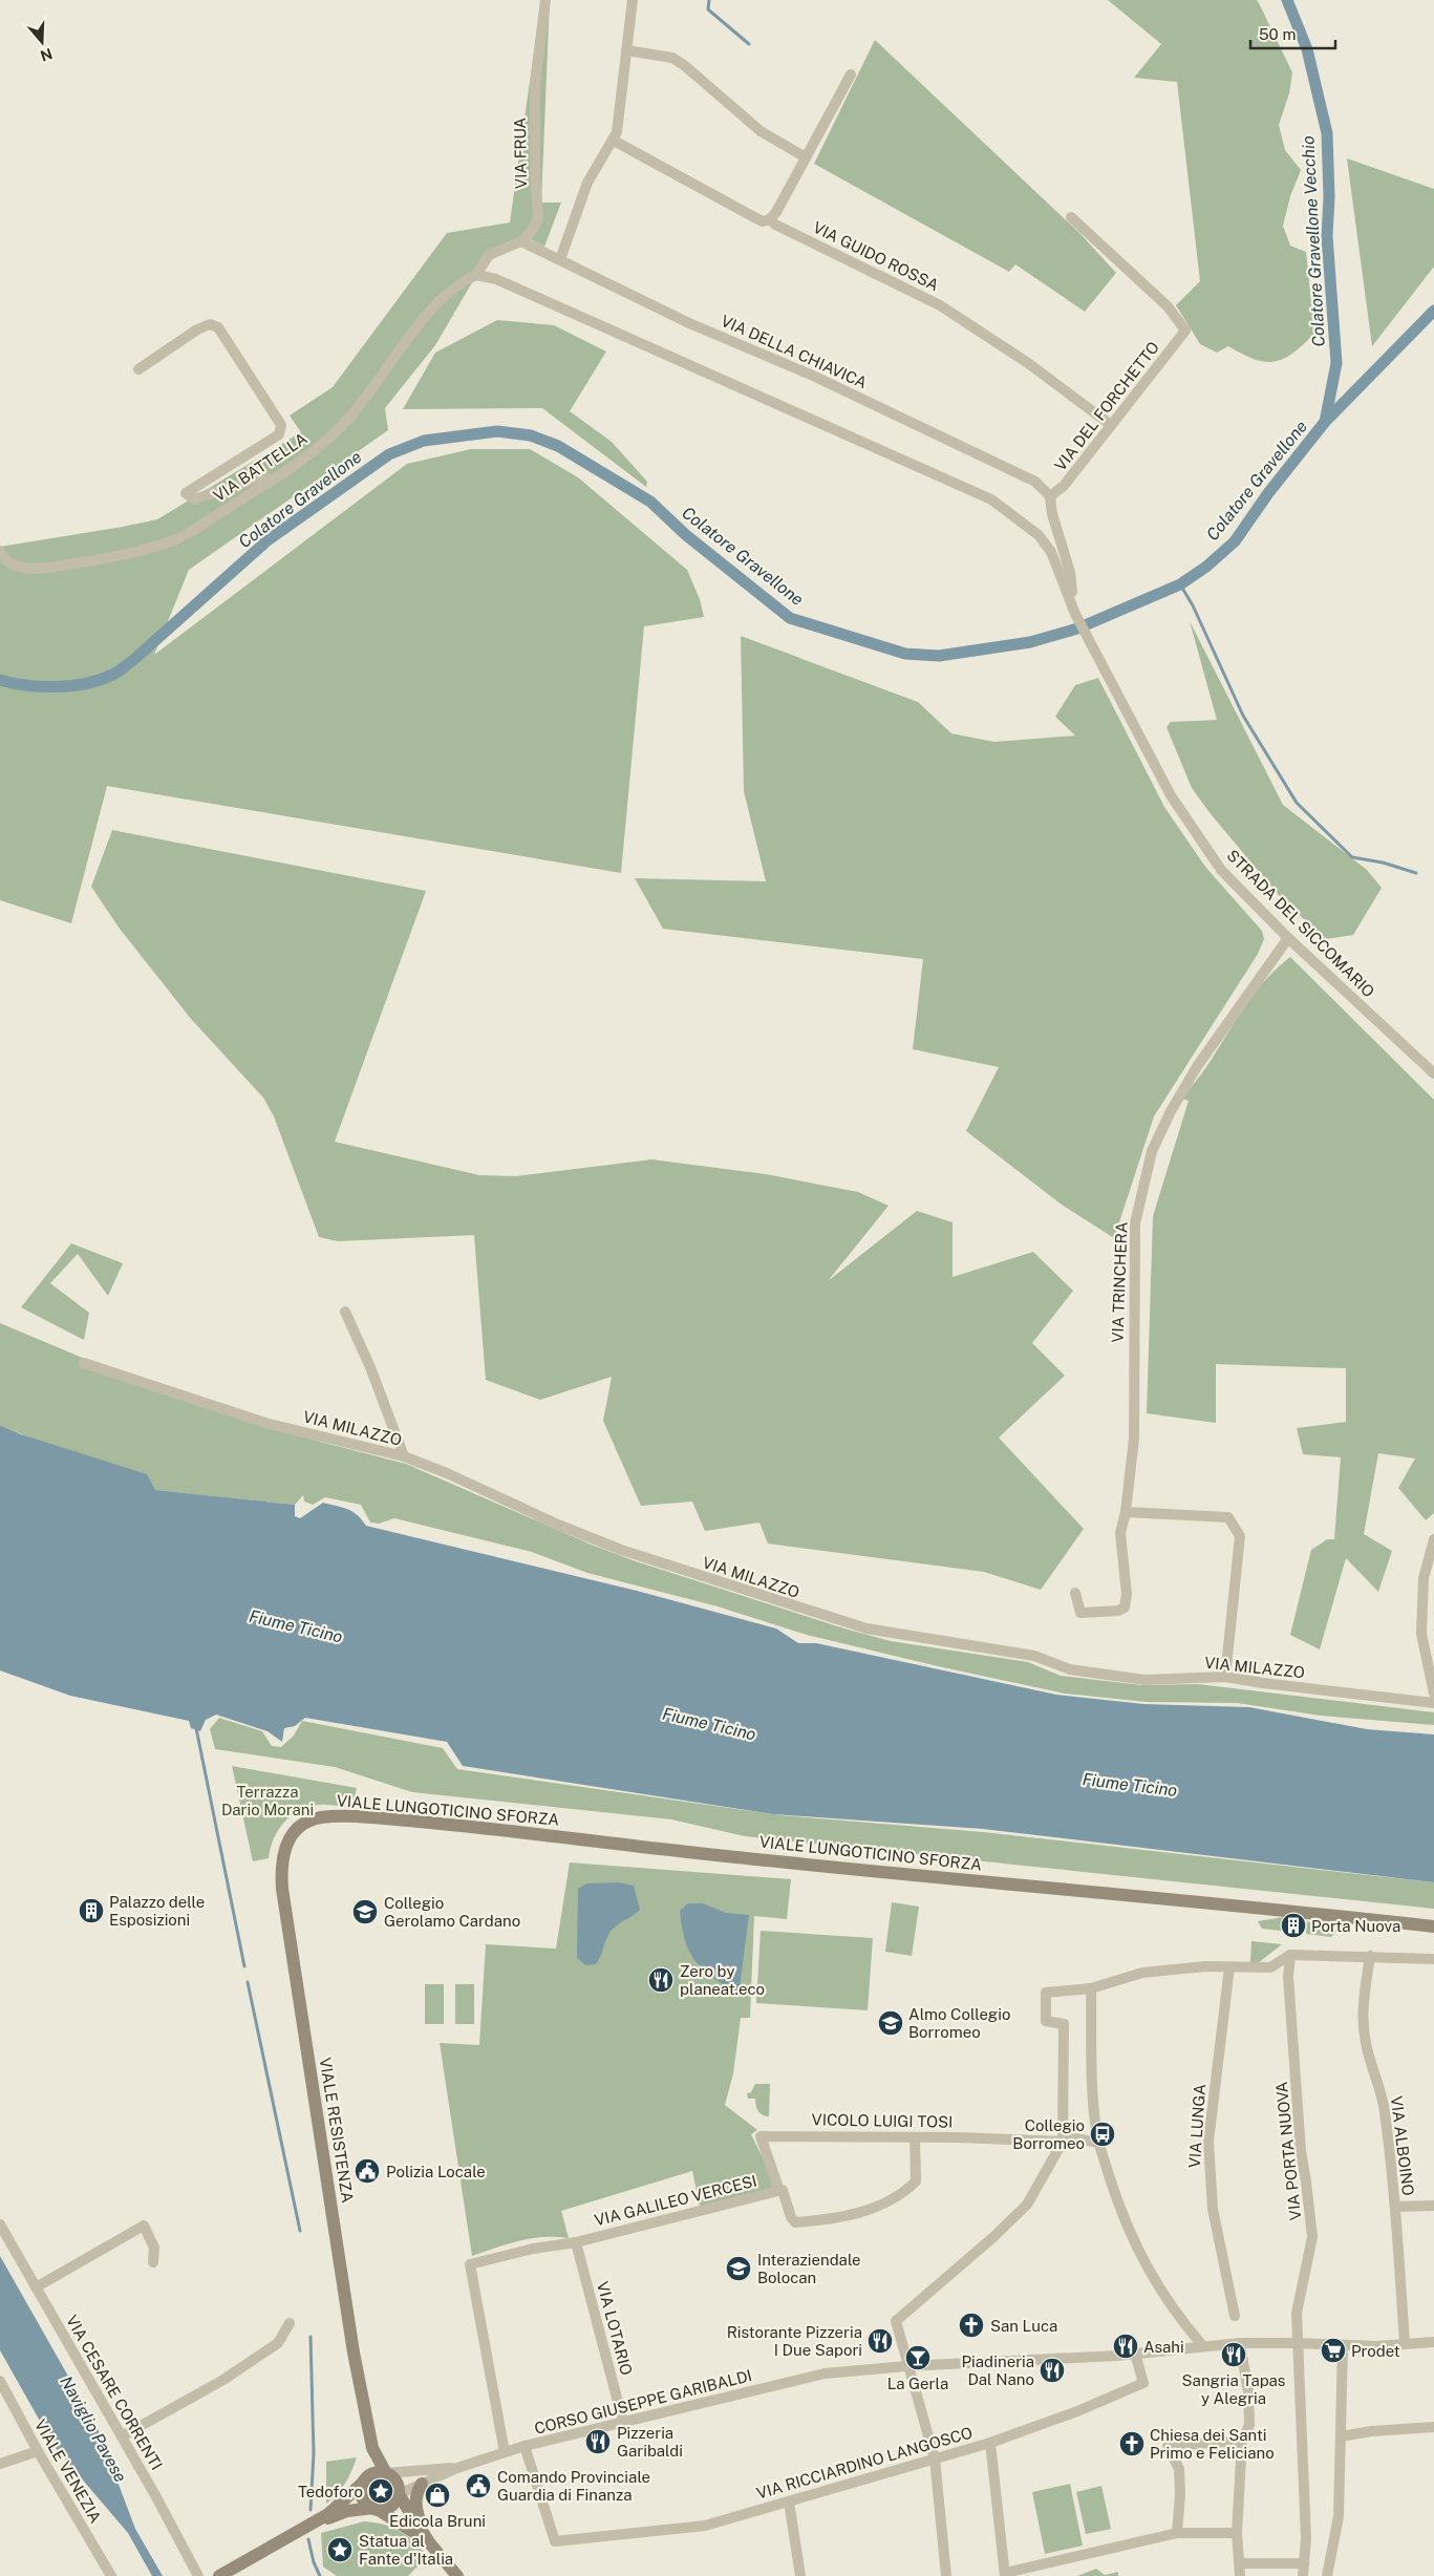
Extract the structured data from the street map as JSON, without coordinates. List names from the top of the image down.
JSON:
{
  "streets": {
    "main road": ["VIALE LUNGOTICINO SFORZA", "VIALE RESISTENZA"],
    "street": [
      "VIA FRUA",
      "VIA GUIDO ROSSA",
      "VIA DELLA CHIAVICA",
      "VIA DEL FORCHETTO",
      "VIA BATTELLA",
      "STRADA DEL SICCOMARIO",
      "VIA TRINCHERA",
      "VIA MILAZZO",
      "VICOLO LUIGI TOSI",
      "VIA LUNGA",
      "VIA ALBOINO",
      "VIA PORTA NUOVA",
      "VIA GALILEO VERCESI",
      "VIA LOTARIO",
      "VIA CESARE CORRENTI",
      "CORSO GIUSEPPE GARIBALDI",
      "VIA RICCIARDINO LANGOSCO",
      "VIALE VENEZIA"
    ]
  },
  "crossings": [
    ["VIA FRUA", "VIA DELLA CHIAVICA"],
    ["VIA FRUA", "VIA BATTELLA"],
    ["VIA GUIDO ROSSA", "VIA DEL FORCHETTO"],
    ["VIA DELLA CHIAVICA", "VIA DEL FORCHETTO"],
    ["STRADA DEL SICCOMARIO", "VIA TRINCHERA"],
    ["VIALE LUNGOTICINO SFORZA", "VIALE RESISTENZA"],
    ["VICOLO LUIGI TOSI", "VIA GALILEO VERCESI"],
    ["VIALE RESISTENZA", "CORSO GIUSEPPE GARIBALDI"],
    ["VIA ALBOINO", "CORSO GIUSEPPE GARIBALDI"],
    ["VIA PORTA NUOVA", "CORSO GIUSEPPE GARIBALDI"],
    ["VIA GALILEO VERCESI", "VIA LOTARIO"],
    ["VIA GALILEO VERCESI", "CORSO GIUSEPPE GARIBALDI"],
    ["VIA LOTARIO", "CORSO GIUSEPPE GARIBALDI"],
    ["CORSO GIUSEPPE GARIBALDI", "VIA RICCIARDINO LANGOSCO"]
  ],
  "water": [
    "Colatore Gravellone Vecchio",
    "Colatore Gravellone",
    "Fiume Ticino",
    "Naviglio Pavese"
  ],
  "parks": ["Terrazza Dario Morani"],
  "places": {
    "building": ["Palazzo delle Esposizioni", "Porta Nuova"],
    "school or university": ["Collegio Gerolamo Cardano", "Almo Collegio Borromeo", "Interaziendale Bolocan"],
    "restaurant": [
      "Zero by planeat.eco",
      "Ristorante Pizzeria I Due Sapori",
      "Asahi",
      "Sangria Tapas y Alegria",
      "Piadineria Dal Nano",
      "Pizzeria Garibaldi"
    ],
    "bus stop": ["Collegio Borromeo"],
    "public building": ["Polizia Locale", "Comando Provinciale Guardia di Finanza"],
    "church": ["San Luca", "Chiesa dei Santi Primo e Feliciano"],
    "supermarket": ["Prodet"],
    "bar": ["La Gerla"],
    "place": ["Tedoforo", "Statua al Fante d'Italia"],
    "shop": ["Edicola Bruni"]
  },
  "scale_bar": "50 m",
  "north": "bottom"
}
